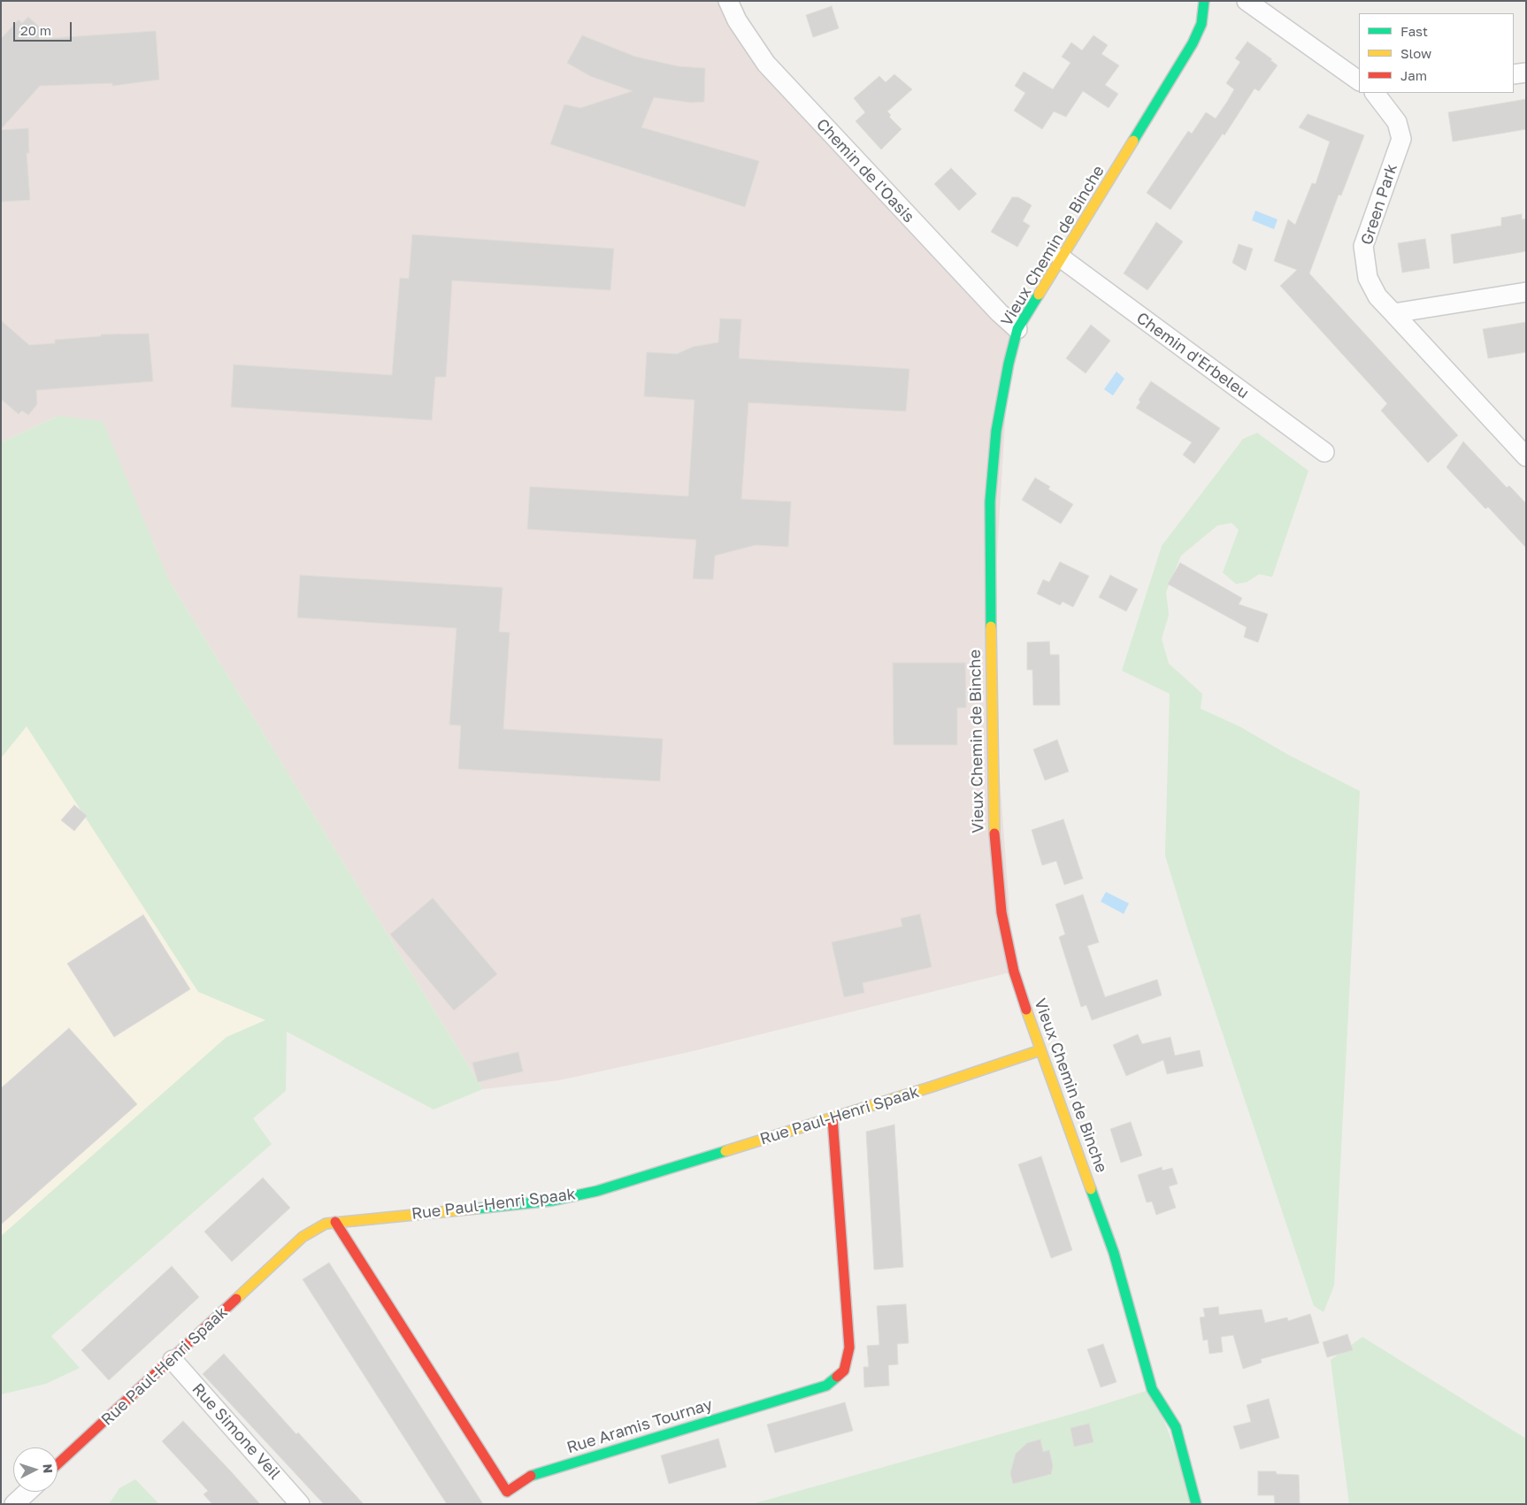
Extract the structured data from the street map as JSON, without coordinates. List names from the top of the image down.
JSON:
{
  "streets": {
    "street": [
      "Chemin de l'Oasis",
      "Green Park",
      "Vieux Chemin de Binche",
      "Chemin d'Erbeleu",
      "Rue Paul-Henri Spaak",
      "Rue Aramis Tournay",
      "Rue Simone Veil"
    ]
  },
  "crossings": [
    ["Chemin de l'Oasis", "Vieux Chemin de Binche"],
    ["Vieux Chemin de Binche", "Chemin d'Erbeleu"],
    ["Vieux Chemin de Binche", "Rue Paul-Henri Spaak"],
    ["Rue Paul-Henri Spaak", "Rue Aramis Tournay"],
    ["Rue Paul-Henri Spaak", "Rue Simone Veil"]
  ],
  "legend": ["Fast", "Slow", "Jam"],
  "scale_bar": "20 m",
  "north": "right"
}
